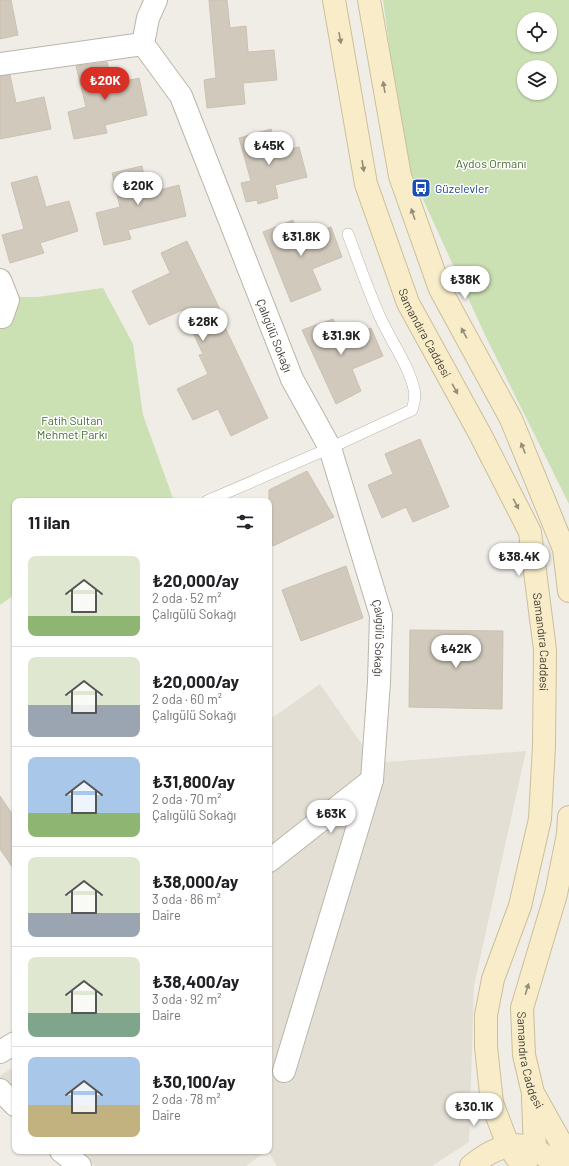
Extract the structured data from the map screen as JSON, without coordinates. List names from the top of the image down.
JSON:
{
  "streets": {
    "main road": ["Samandıra Caddesi"],
    "street": ["Çalıgülü Sokağı"]
  },
  "parks": ["Aydos Ormanı", "Fatih Sultan Mehmet Parkı"],
  "places": {
    "bus stop": ["Güzelevler"]
  },
  "page": {
    "price": [
      "₺20K",
      "₺45K",
      "₺20K",
      "₺31.8K",
      "₺38K",
      "₺28K",
      "₺31.9K",
      "₺38.4K",
      "₺42K",
      "₺63K",
      "₺30.1K"
    ],
    "heading": "11 ilan",
    "list": [
      {
        "name": "₺20,000/ay",
        "note": "2 oda · 52 m² · Çalıgülü Sokağı"
      },
      {
        "name": "₺20,000/ay",
        "note": "2 oda · 60 m² · Çalıgülü Sokağı"
      },
      {
        "name": "₺31,800/ay",
        "note": "2 oda · 70 m² · Çalıgülü Sokağı"
      },
      {
        "name": "₺38,000/ay",
        "note": "3 oda · 86 m² · Daire"
      },
      {
        "name": "₺38,400/ay",
        "note": "3 oda · 92 m² · Daire"
      },
      {
        "name": "₺30,100/ay",
        "note": "2 oda · 78 m² · Daire"
      }
    ]
  }
}
